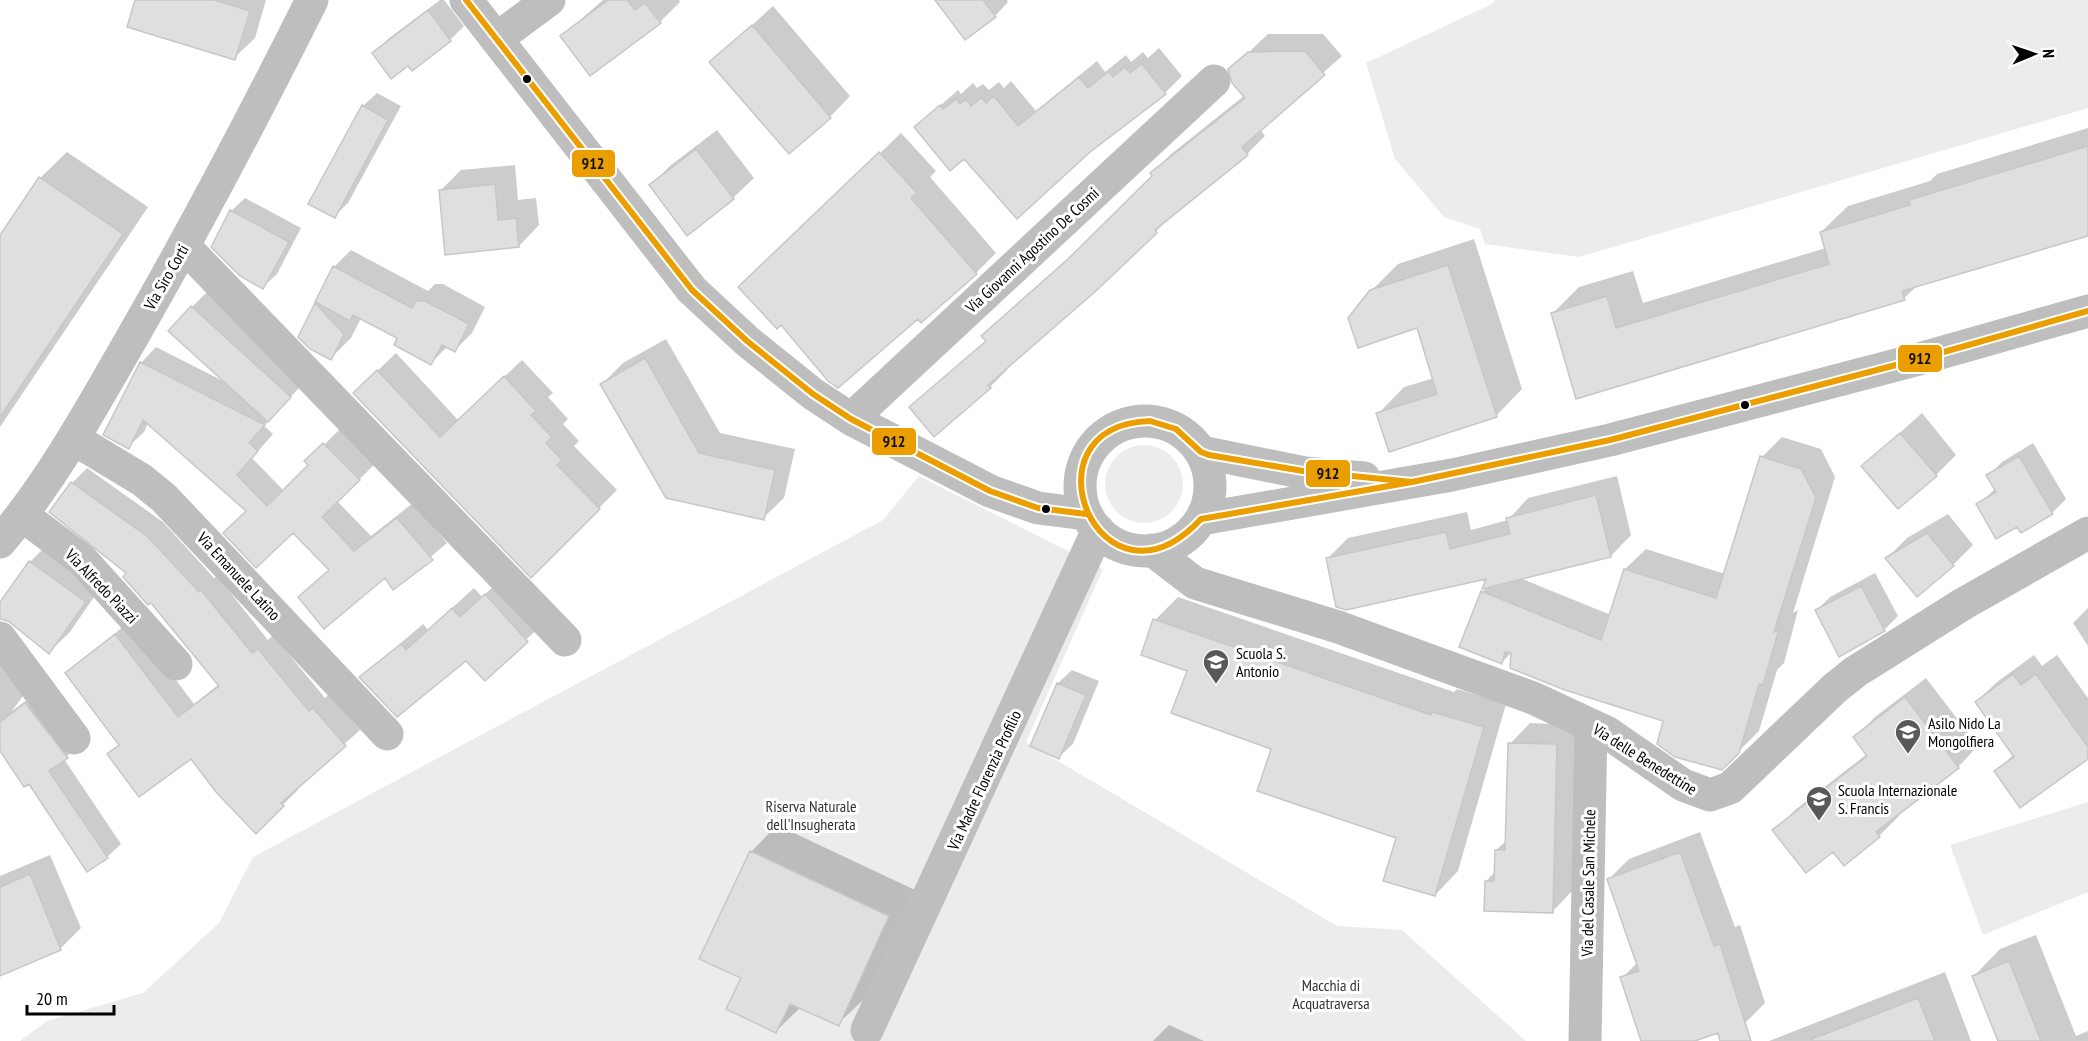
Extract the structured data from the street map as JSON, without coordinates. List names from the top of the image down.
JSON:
{
  "streets": {
    "street": [
      "Via Giovanni Agostino De Cosmi",
      "Via Siro Corti",
      "Via Emanuele Latino",
      "Via Alfredo Piazzi",
      "Via delle Benedettine",
      "Via Madre Florenzia Profilio",
      "Via del Casale San Michele"
    ]
  },
  "crossings": [
    ["Via Siro Corti", "Via Emanuele Latino"],
    ["Via Siro Corti", "Via Alfredo Piazzi"],
    ["Via delle Benedettine", "Via Madre Florenzia Profilio"],
    ["Via delle Benedettine", "Via del Casale San Michele"]
  ],
  "parks": ["Riserva Naturale dell'Insugherata", "Macchia di Acquatraversa"],
  "places": {
    "school or university": ["Scuola S. Antonio", "Asilo Nido La Mongolfiera", "Scuola Internazionale S. Francis"]
  },
  "lines": ["transit line 912"],
  "scale_bar": "20 m",
  "north": "right"
}
